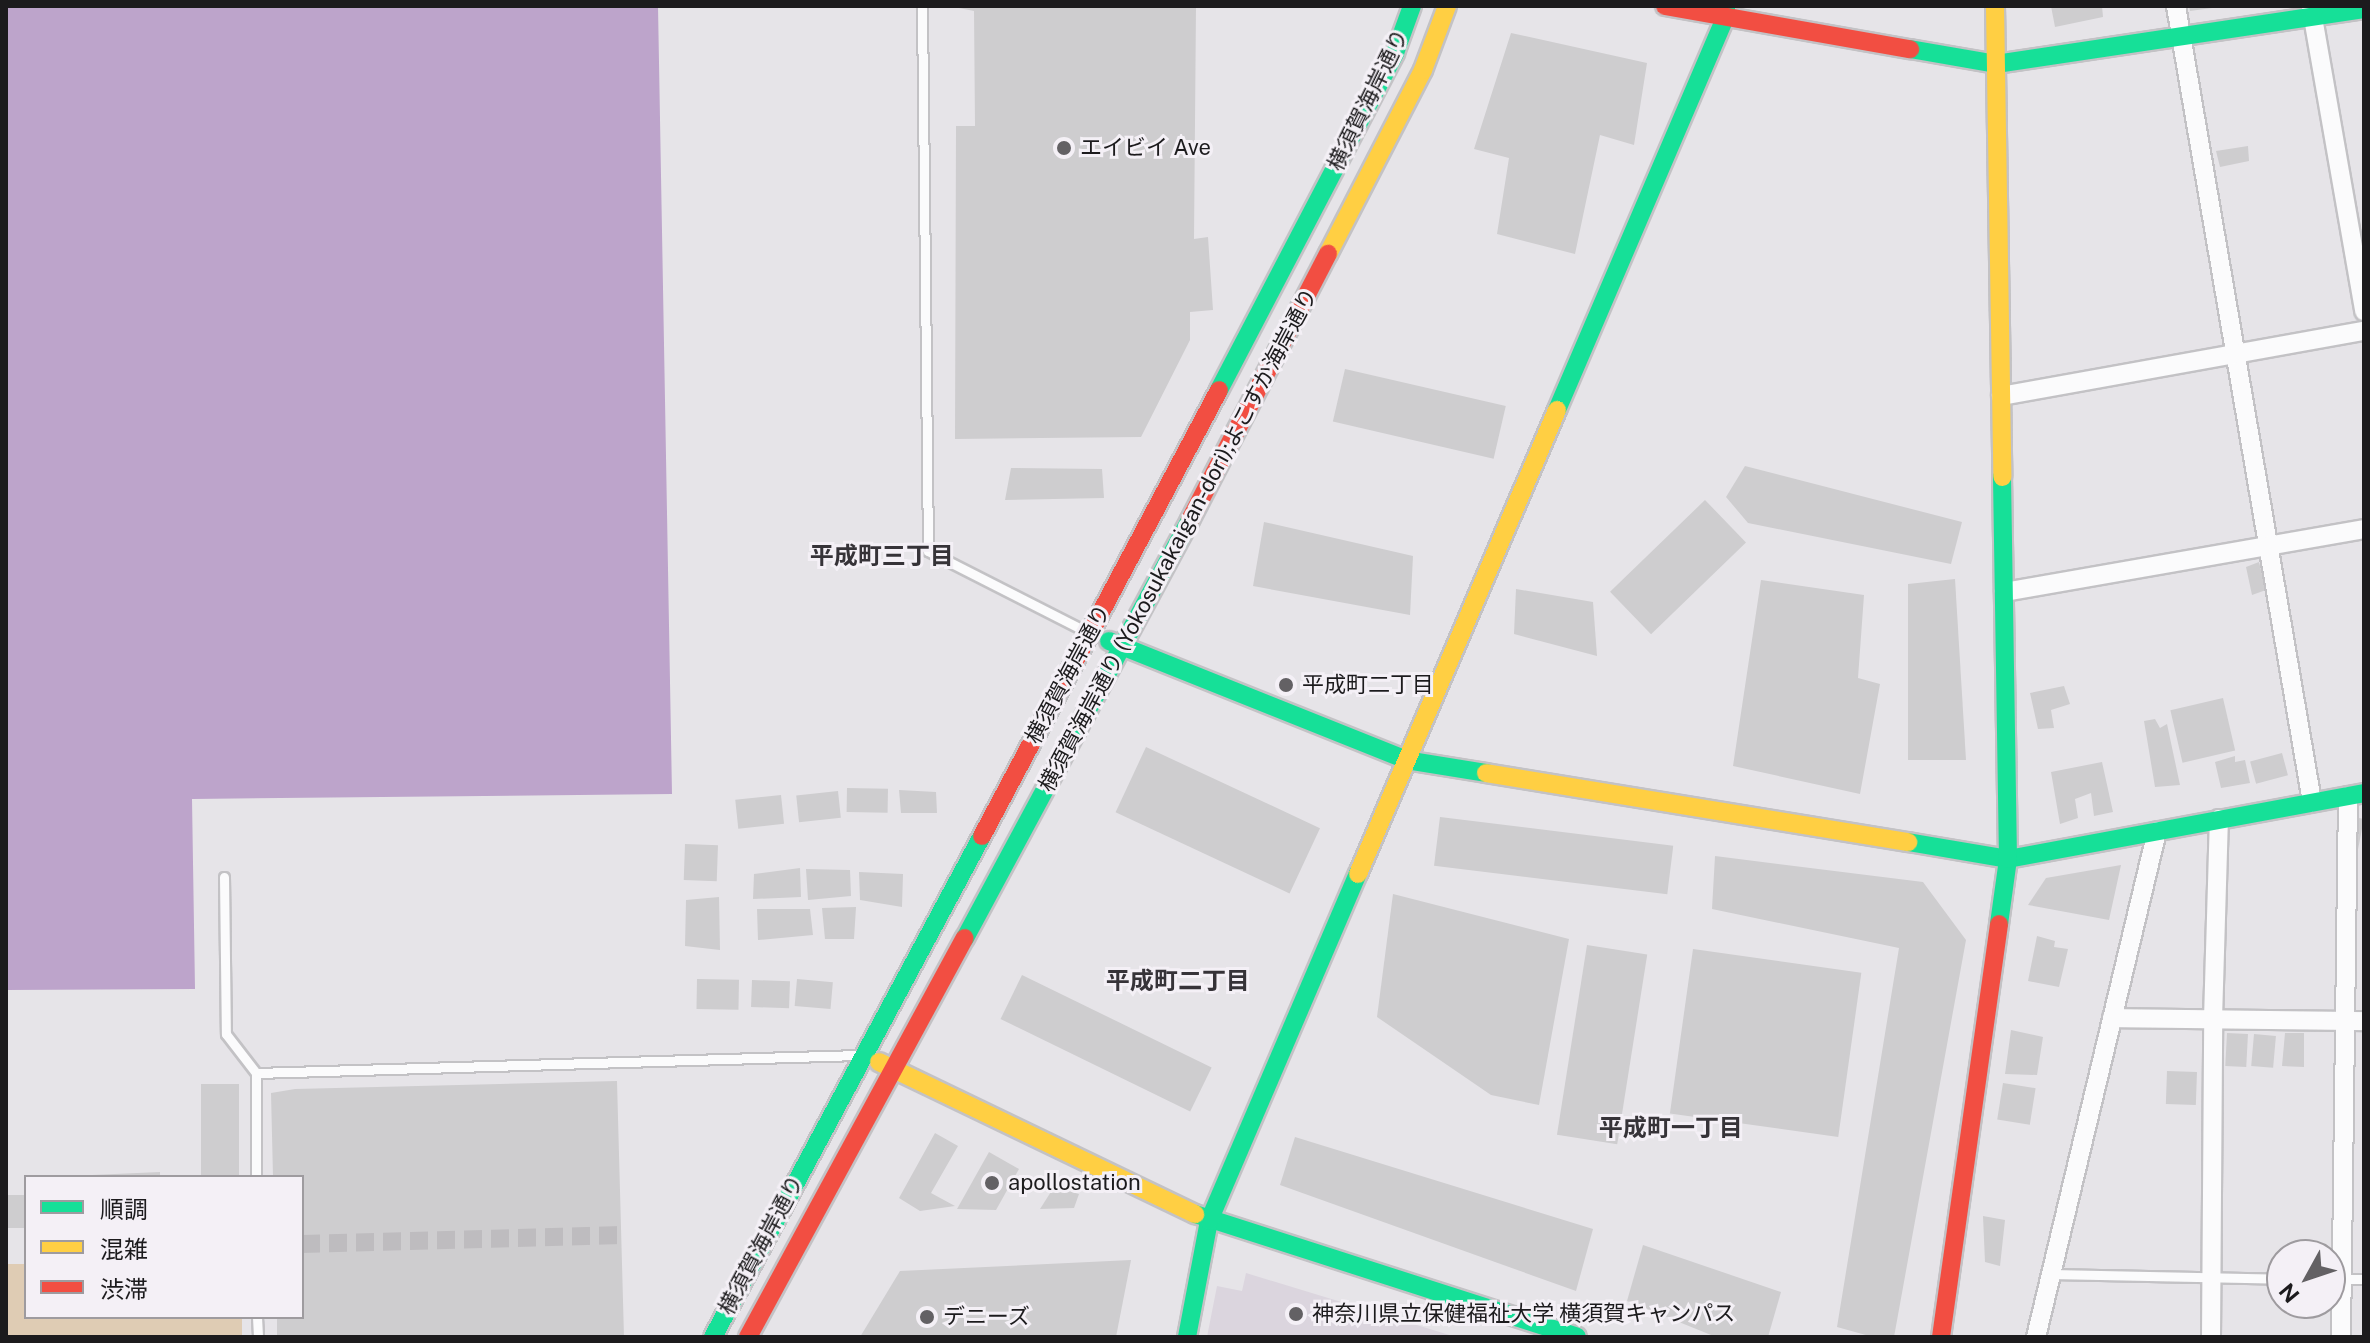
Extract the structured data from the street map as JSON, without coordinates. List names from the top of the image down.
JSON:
{
  "streets": {
    "street": ["横須賀海岸通り", "横須賀海岸通り (Yokosukakaigan-dori);よこすか海岸通り"]
  },
  "districts": ["平成町三丁目", "平成町二丁目", "平成町一丁目"],
  "places": [
    "エイビイ Ave",
    "平成町二丁目",
    "apollostation",
    "神奈川県立保健福祉大学 横須賀キャンパス",
    "デニーズ"
  ],
  "legend": ["順調", "混雑", "渋滞"],
  "north": "bottom left"
}
